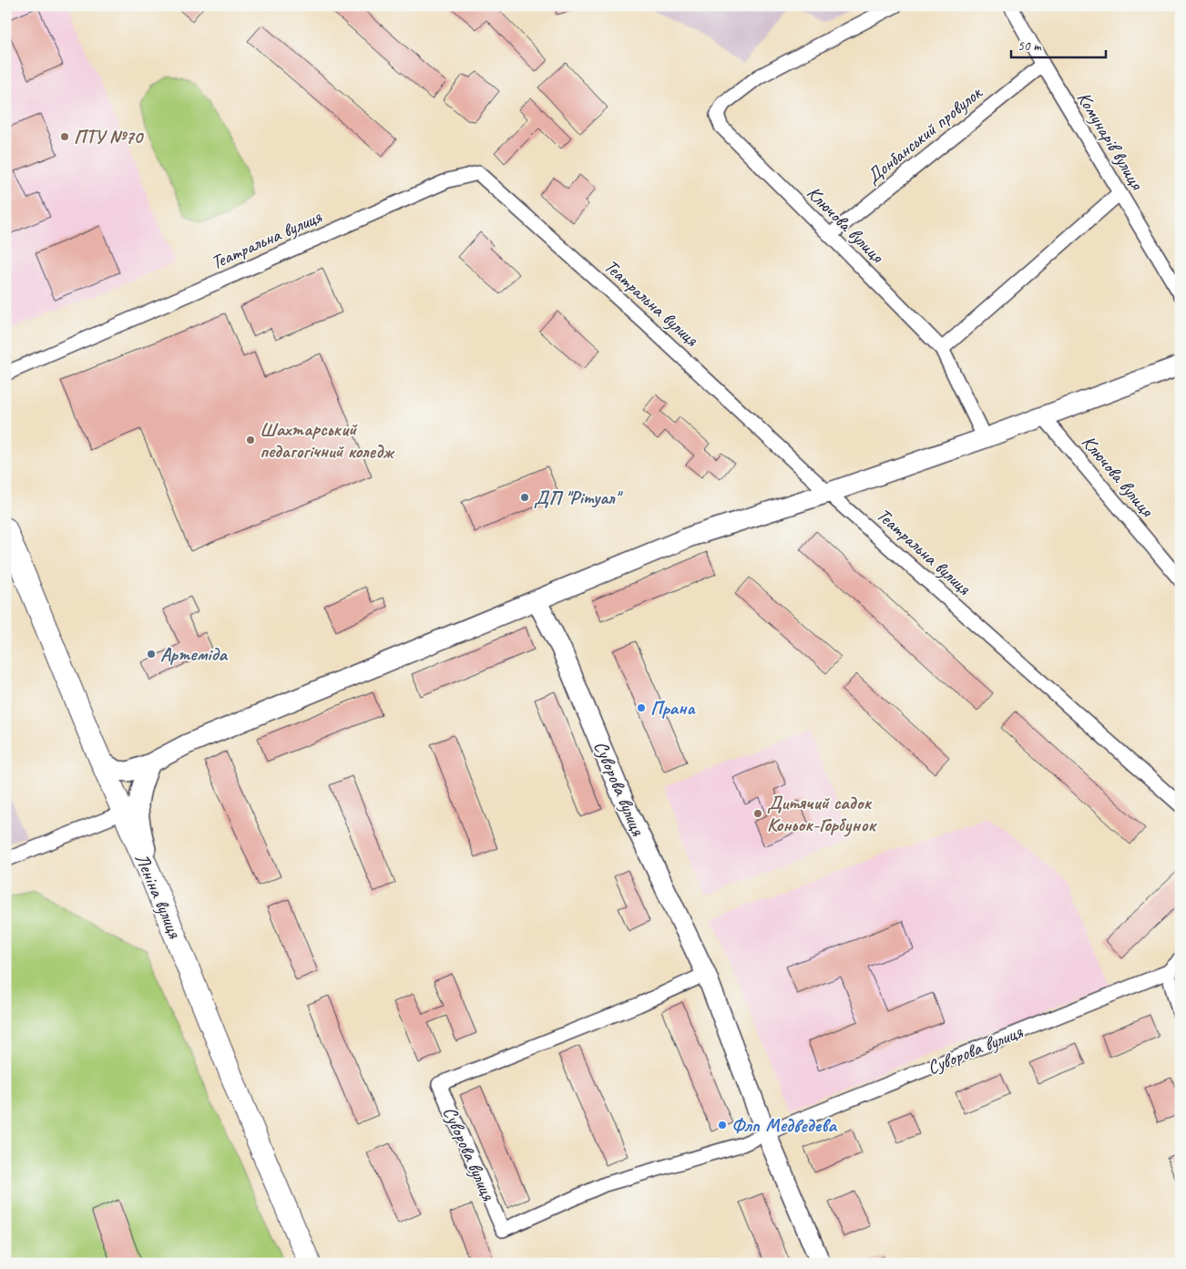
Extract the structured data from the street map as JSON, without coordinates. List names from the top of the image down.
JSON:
{
  "streets": {
    "main road": ["Леніна вулиця"],
    "street": [
      "Донбанський провулок",
      "Комунарів вулиця",
      "Ключова вулиця",
      "Театральна вулиця",
      "Суворова вулиця"
    ]
  },
  "crossings": [
    ["Донбанський провулок", "Комунарів вулиця"],
    ["Донбанський провулок", "Ключова вулиця"]
  ],
  "places": [
    "ПТУ №70",
    "Шахтарський педагогічний коледж",
    "ДП \"Рітуал\"",
    "Артеміда",
    "Прана",
    "Дитячий садок Коньок-Горбунок",
    "Флп Медведева"
  ],
  "scale_bar": "50 m"
}
